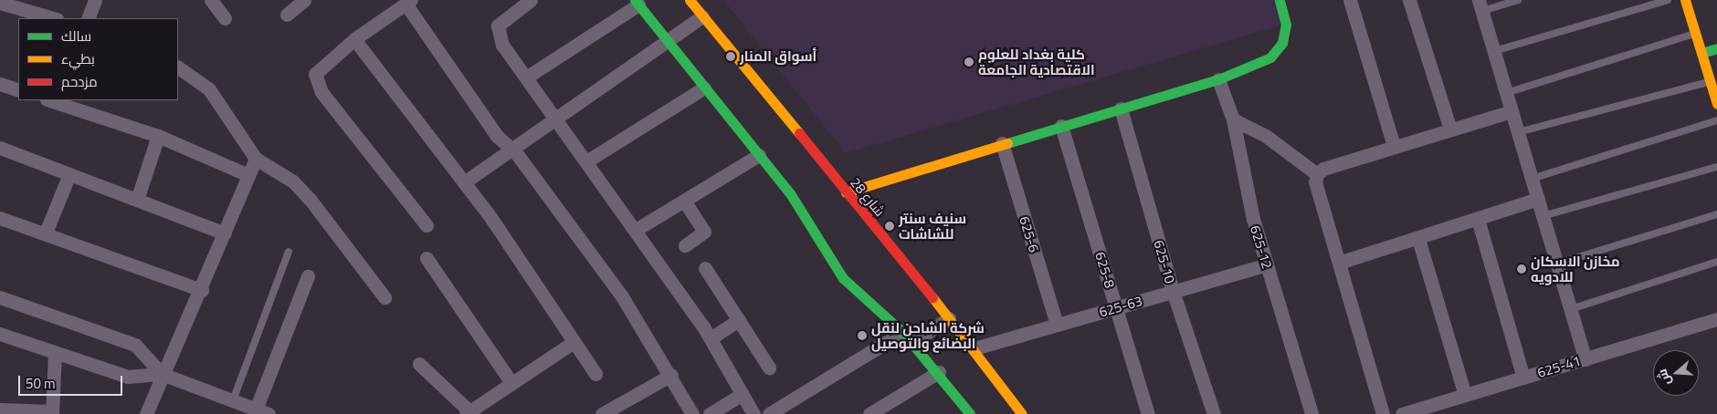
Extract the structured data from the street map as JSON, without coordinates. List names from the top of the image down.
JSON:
{
  "streets": {
    "street": [
      "شارع 28",
      "625-6",
      "625-12",
      "625-10",
      "625-8",
      "625-63",
      "625-41"
    ]
  },
  "crossings": [
    ["شارع 28", "625-63"],
    ["625-6", "625-63"],
    ["625-12", "625-63"],
    ["625-10", "625-63"],
    ["625-8", "625-63"]
  ],
  "places": [
    "أسواق المنار",
    "كلية بغداد للعلوم الاقتصادية الجامعة",
    "سنيف سنتر للشاشات",
    "مخازن الاسكان للادويه",
    "شركة الشاحن لنقل البضائع والتوصيل"
  ],
  "legend": ["سالك", "بطيء", "مزدحم"],
  "scale_bar": "50 m",
  "north": "left"
}
